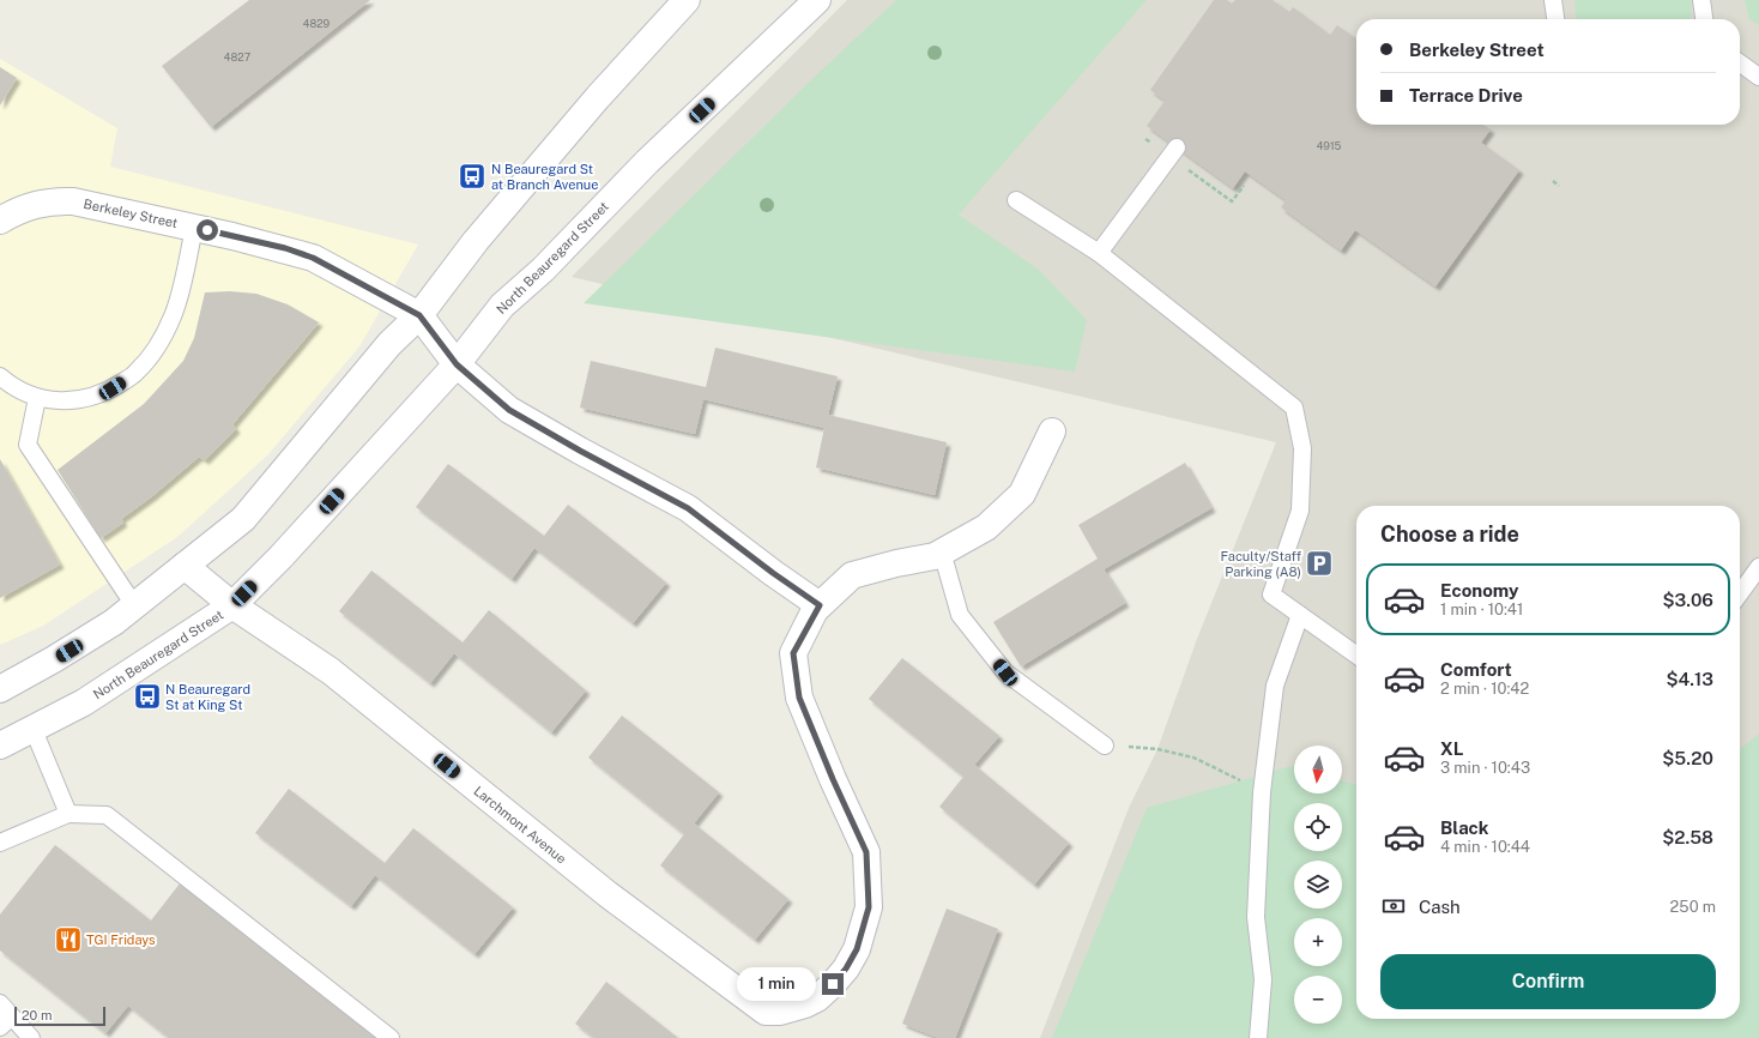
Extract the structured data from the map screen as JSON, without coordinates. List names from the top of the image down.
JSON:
{
  "streets": {
    "street": ["Berkeley Street", "North Beauregard Street", "Larchmont Avenue"]
  },
  "crossings": [
    ["North Beauregard Street", "Larchmont Avenue"]
  ],
  "places": {
    "bus stop": ["N Beauregard St at Branch Avenue", "N Beauregard St at King St"],
    "parking": ["Faculty/Staff Parking (A8)"],
    "restaurant": ["TGI Fridays"]
  },
  "house_numbers": ["4829", "4827", "4915"],
  "scale_bar": "20 m",
  "north": "bottom",
  "page": {
    "banner": ["Berkeley Street", "Terrace Drive"],
    "heading": "Choose a ride",
    "list": [
      {
        "name": "Economy",
        "note": "1 min · 10:41",
        "value": "$3.06"
      },
      {
        "name": "Comfort",
        "note": "2 min · 10:42",
        "value": "$4.13"
      },
      {
        "name": "XL",
        "note": "3 min · 10:43",
        "value": "$5.20"
      },
      {
        "name": "Black",
        "note": "4 min · 10:44",
        "value": "$2.58"
      }
    ],
    "map_buttons": ["+", "−"],
    "pay": ["Cash", "250 m"],
    "buttons": "Confirm",
    "bubble": "1 min",
    "scale": "20 m"
  }
}
